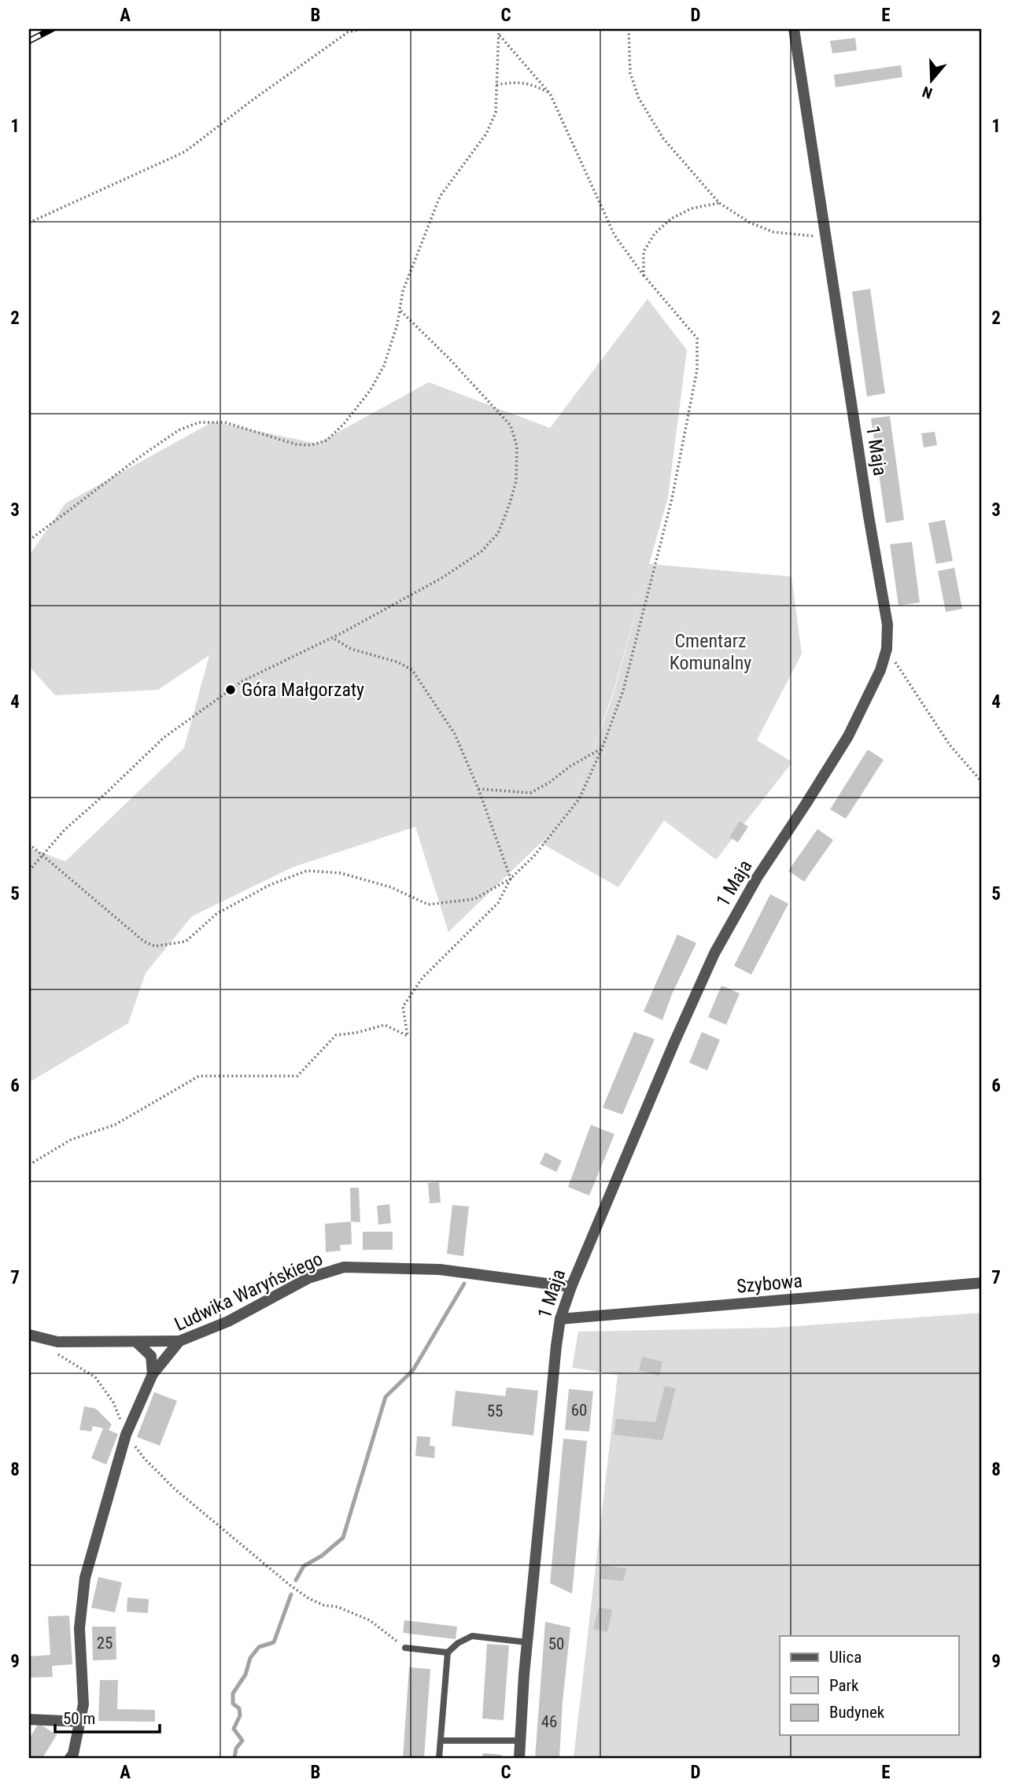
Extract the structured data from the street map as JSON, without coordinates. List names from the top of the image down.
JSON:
{
  "streets": {
    "street": ["1 Maja", "Szybowa", "Ludwika Waryńskiego"]
  },
  "crossings": [
    ["1 Maja", "Szybowa"],
    ["1 Maja", "Ludwika Waryńskiego"]
  ],
  "parks": ["Cmentarz Komunalny"],
  "places": ["Góra Małgorzaty"],
  "house_numbers": [
    "60",
    "55",
    "25",
    "50",
    "46"
  ],
  "legend": ["Ulica", "Park", "Budynek"],
  "scale_bar": "50 m",
  "north": "bottom",
  "grid": {
    "columns": [
      "A",
      "B",
      "C",
      "D",
      "E"
    ],
    "rows": [
      "1",
      "2",
      "3",
      "4",
      "5",
      "6",
      "7",
      "8",
      "9"
    ]
  }
}
